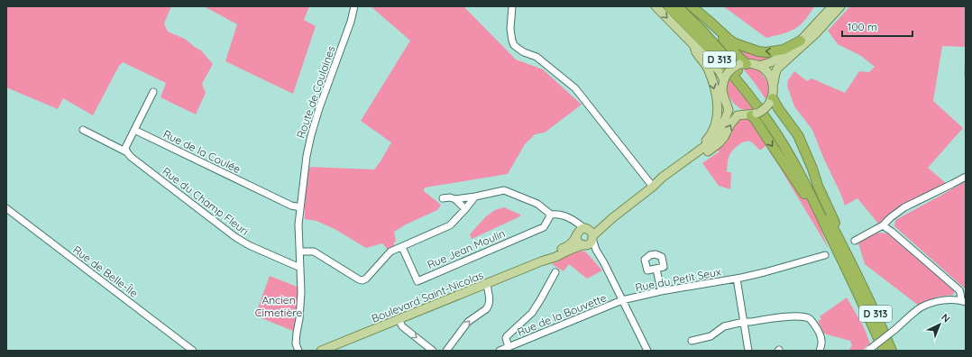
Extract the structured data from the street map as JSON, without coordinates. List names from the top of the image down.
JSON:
{
  "streets": {
    "highway": ["D 313"],
    "main road": ["Boulevard Saint-Nicolas"],
    "street": [
      "Route de Coulaines",
      "Rue de la Coulée",
      "Rue du Champ Fleuri",
      "Rue Jean Moulin",
      "Rue de Belle-Île",
      "Rue du Petit Seux",
      "Rue de la Bouvette"
    ]
  },
  "crossings": [
    ["Route de Coulaines", "Rue de la Coulée"],
    ["Route de Coulaines", "Rue du Champ Fleuri"],
    ["Rue du Petit Seux", "Rue de la Bouvette"]
  ],
  "parks": ["Ancien Cimetière"],
  "scale_bar": "100 m",
  "north": "top right"
}
